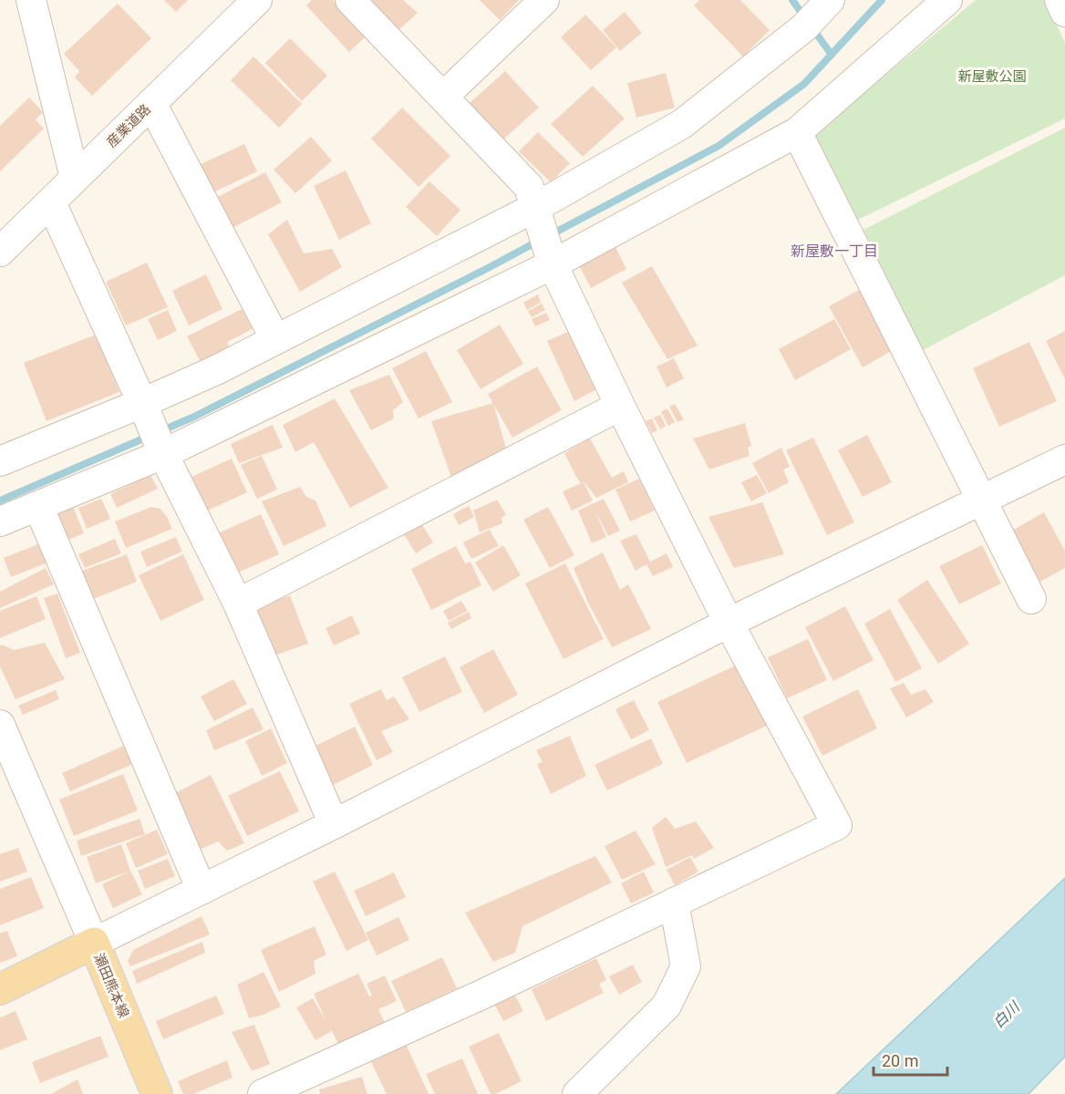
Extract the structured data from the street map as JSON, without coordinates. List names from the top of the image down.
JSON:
{
  "streets": {
    "main road": ["瀬田熊本線"],
    "street": ["産業道路"]
  },
  "districts": ["新屋敷一丁目"],
  "water": ["白川"],
  "parks": ["新屋敷公園"],
  "scale_bar": "20 m"
}
